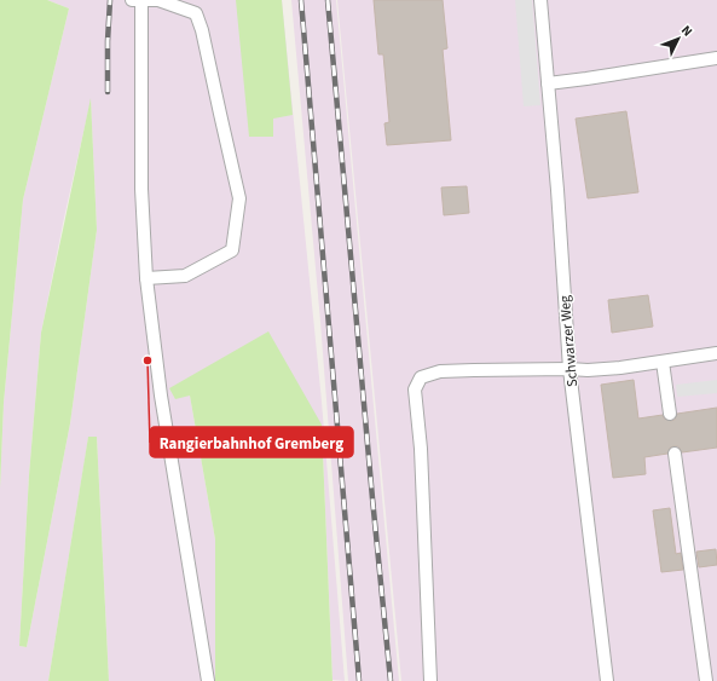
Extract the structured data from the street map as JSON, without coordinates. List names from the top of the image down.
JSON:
{
  "streets": {
    "lane": ["Schwarzer Weg"]
  },
  "places": ["Rangierbahnhof Gremberg"],
  "north": "top right"
}
